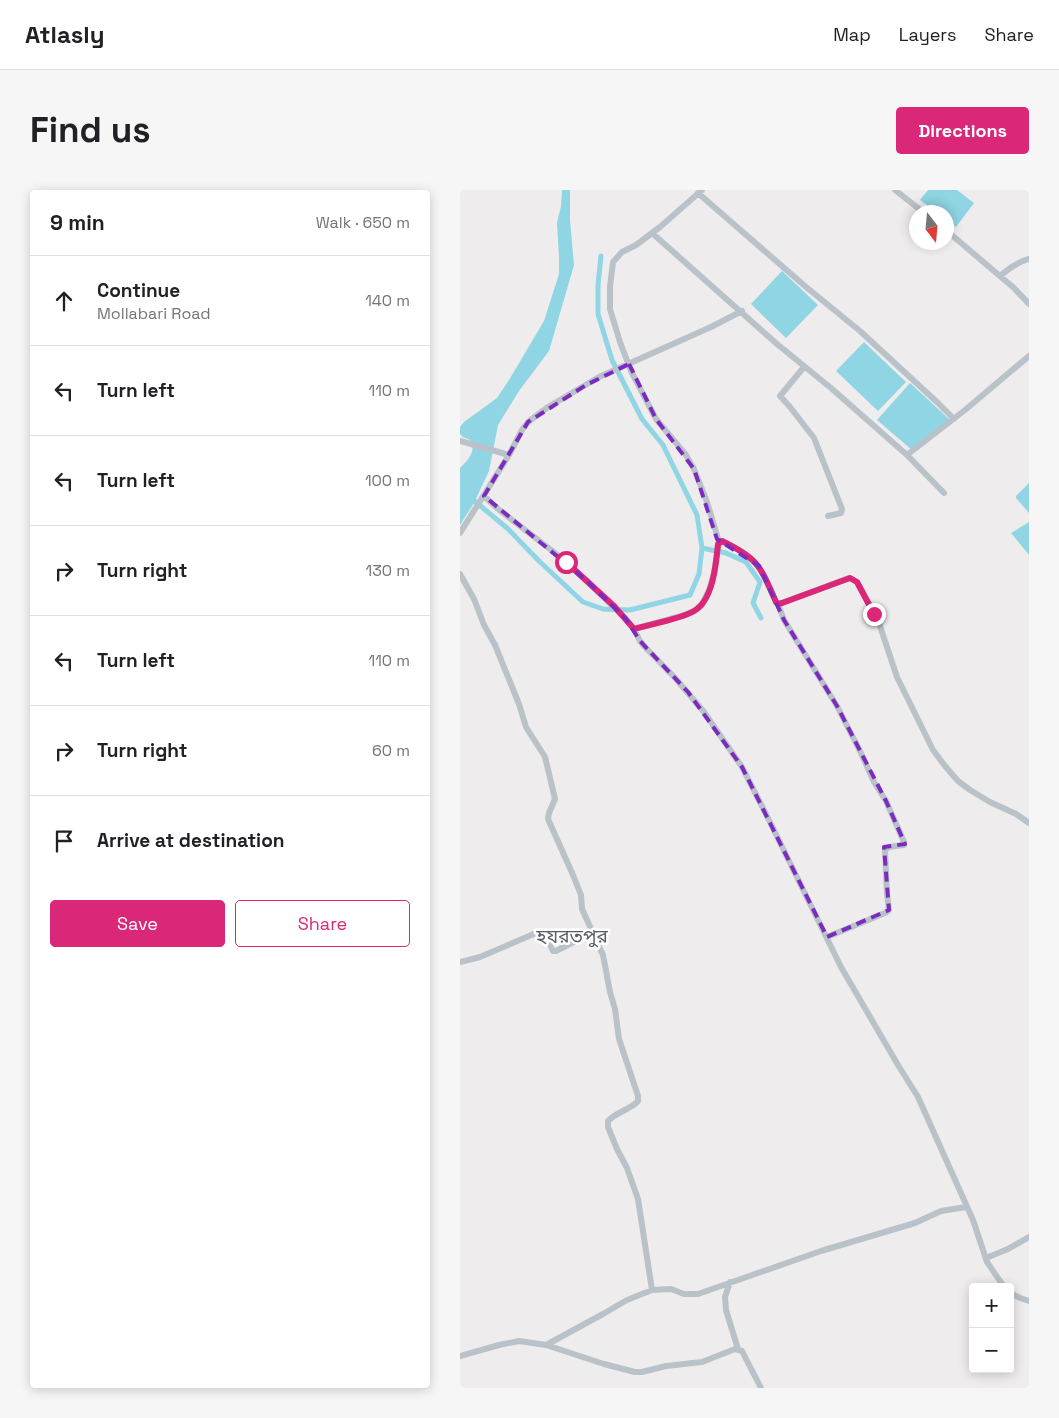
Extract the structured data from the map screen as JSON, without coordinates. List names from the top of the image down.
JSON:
{
  "districts": ["হযরতপুর"],
  "north": "bottom",
  "page": {
    "header": "Atlasly",
    "nav": ["Map", "Layers", "Share"],
    "buttons": [
      "Directions",
      ["Save", "Share"]
    ],
    "title": "Find us",
    "heading": ["9 min", "Walk · 650 m"],
    "list": [
      ["Continue", "Mollabari Road", "140 m"],
      ["Turn left", "110 m"],
      ["Turn left", "100 m"],
      ["Turn right", "130 m"],
      ["Turn left", "110 m"],
      ["Turn right", "60 m"],
      "Arrive at destination"
    ],
    "map_buttons": ["+", "−"]
  }
}
